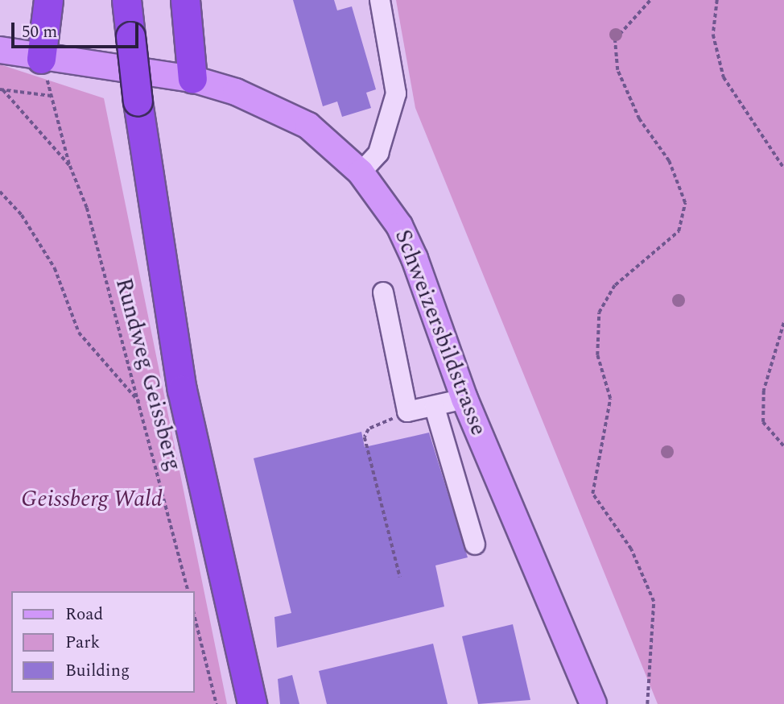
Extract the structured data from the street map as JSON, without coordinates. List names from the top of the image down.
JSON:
{
  "streets": {
    "main road": ["Schweizersbildstrasse"],
    "path": ["Rundweg Geissberg"]
  },
  "crossings": [
    ["Schweizersbildstrasse", "Rundweg Geissberg"]
  ],
  "parks": ["Geissberg Wald"],
  "legend": ["Road", "Park", "Building"],
  "scale_bar": "50 m"
}
